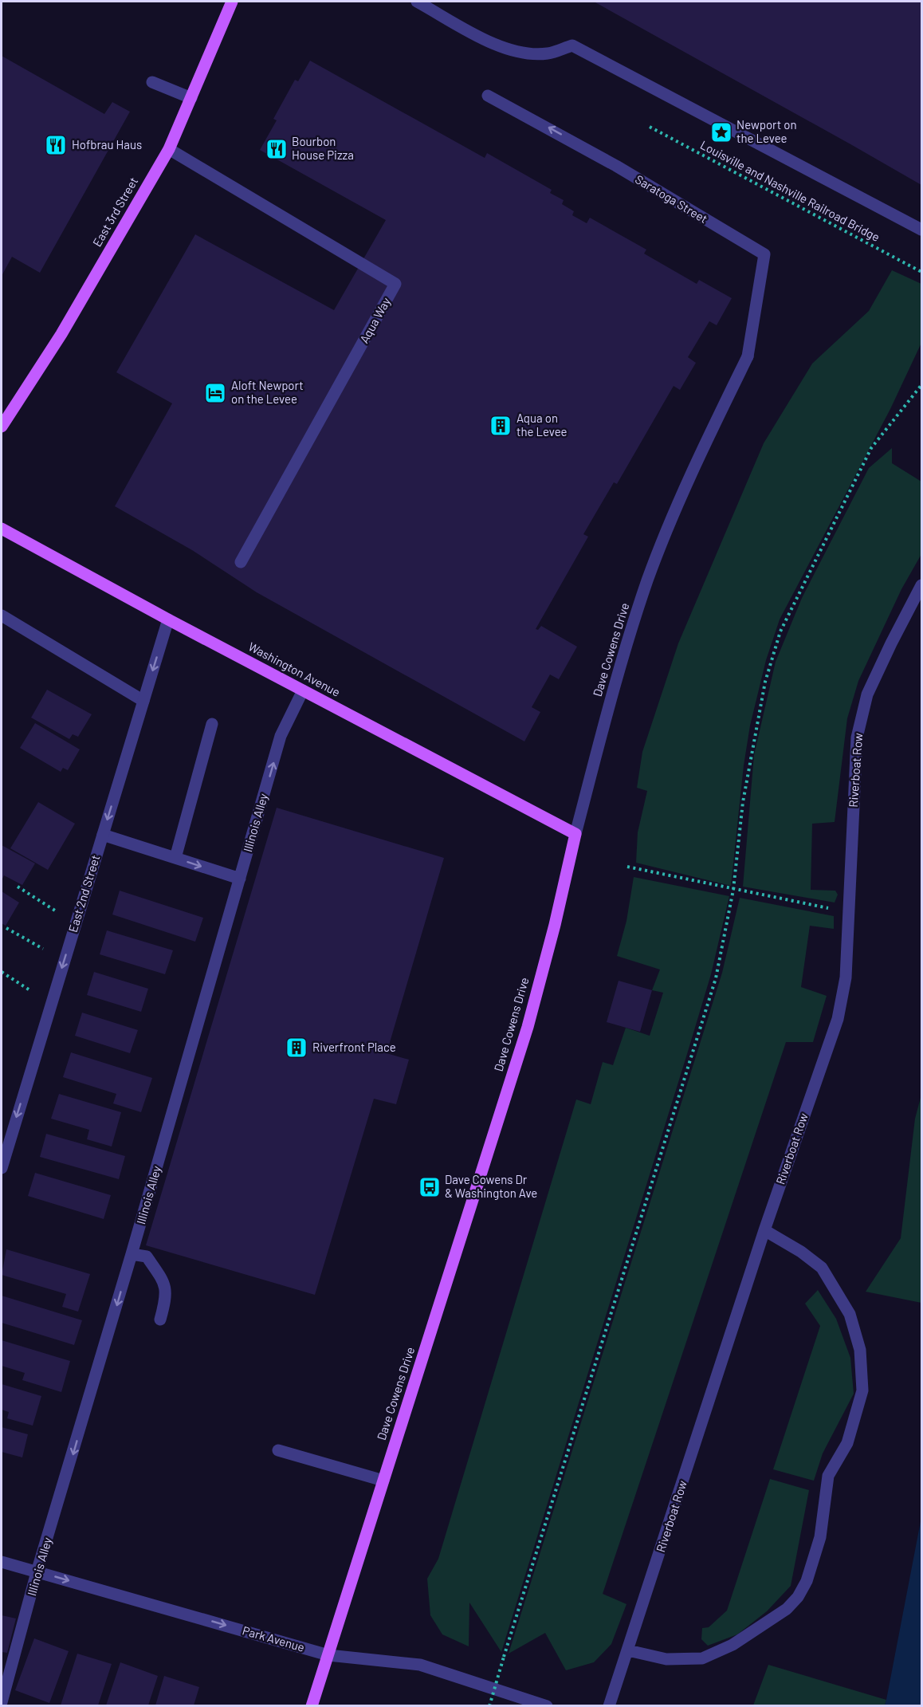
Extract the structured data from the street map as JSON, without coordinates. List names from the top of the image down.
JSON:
{
  "streets": {
    "main road": ["East 3rd Street", "Dave Cowens Drive", "Washington Avenue"],
    "street": [
      "Saratoga Street",
      "Aqua Way",
      "Riverboat Row",
      "Illinois Alley",
      "East 2nd Street",
      "Park Avenue"
    ],
    "path": ["Louisville and Nashville Railroad Bridge"]
  },
  "crossings": [
    ["Saratoga Street", "Dave Cowens Drive"],
    ["East 3rd Street", "Aqua Way"],
    ["Dave Cowens Drive", "Washington Avenue"],
    ["Dave Cowens Drive", "Park Avenue"],
    ["Washington Avenue", "Illinois Alley"],
    ["Washington Avenue", "East 2nd Street"],
    ["Illinois Alley", "Park Avenue"]
  ],
  "one_way": ["East 2nd Street", "Park Avenue"],
  "places": {
    "place": ["Newport on the Levee"],
    "restaurant": ["Hofbrau Haus", "Bourbon House Pizza"],
    "hotel": ["Aloft Newport on the Levee"],
    "building": ["Aqua on the Levee", "Riverfront Place"],
    "bus stop": ["Dave Cowens Dr & Washington Ave"]
  }
}
